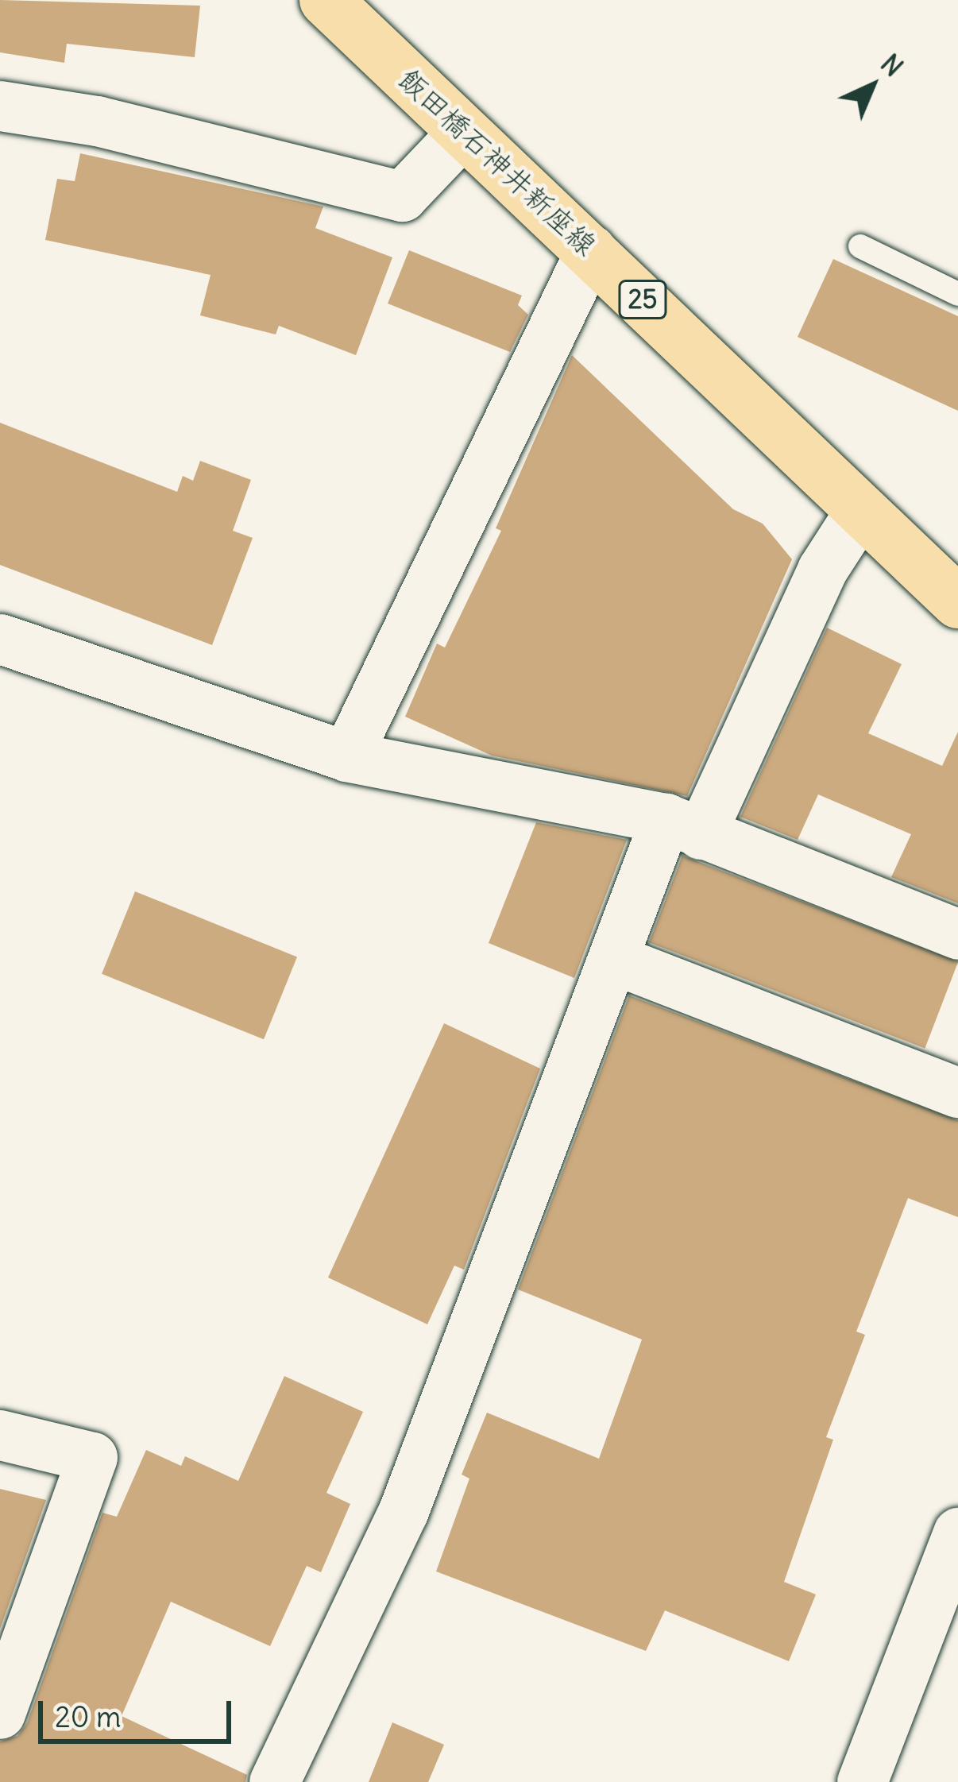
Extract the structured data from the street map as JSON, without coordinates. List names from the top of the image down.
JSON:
{
  "streets": {
    "main road": ["飯田橋石神井新座線", "25"]
  },
  "scale_bar": "20 m",
  "north": "top right"
}
